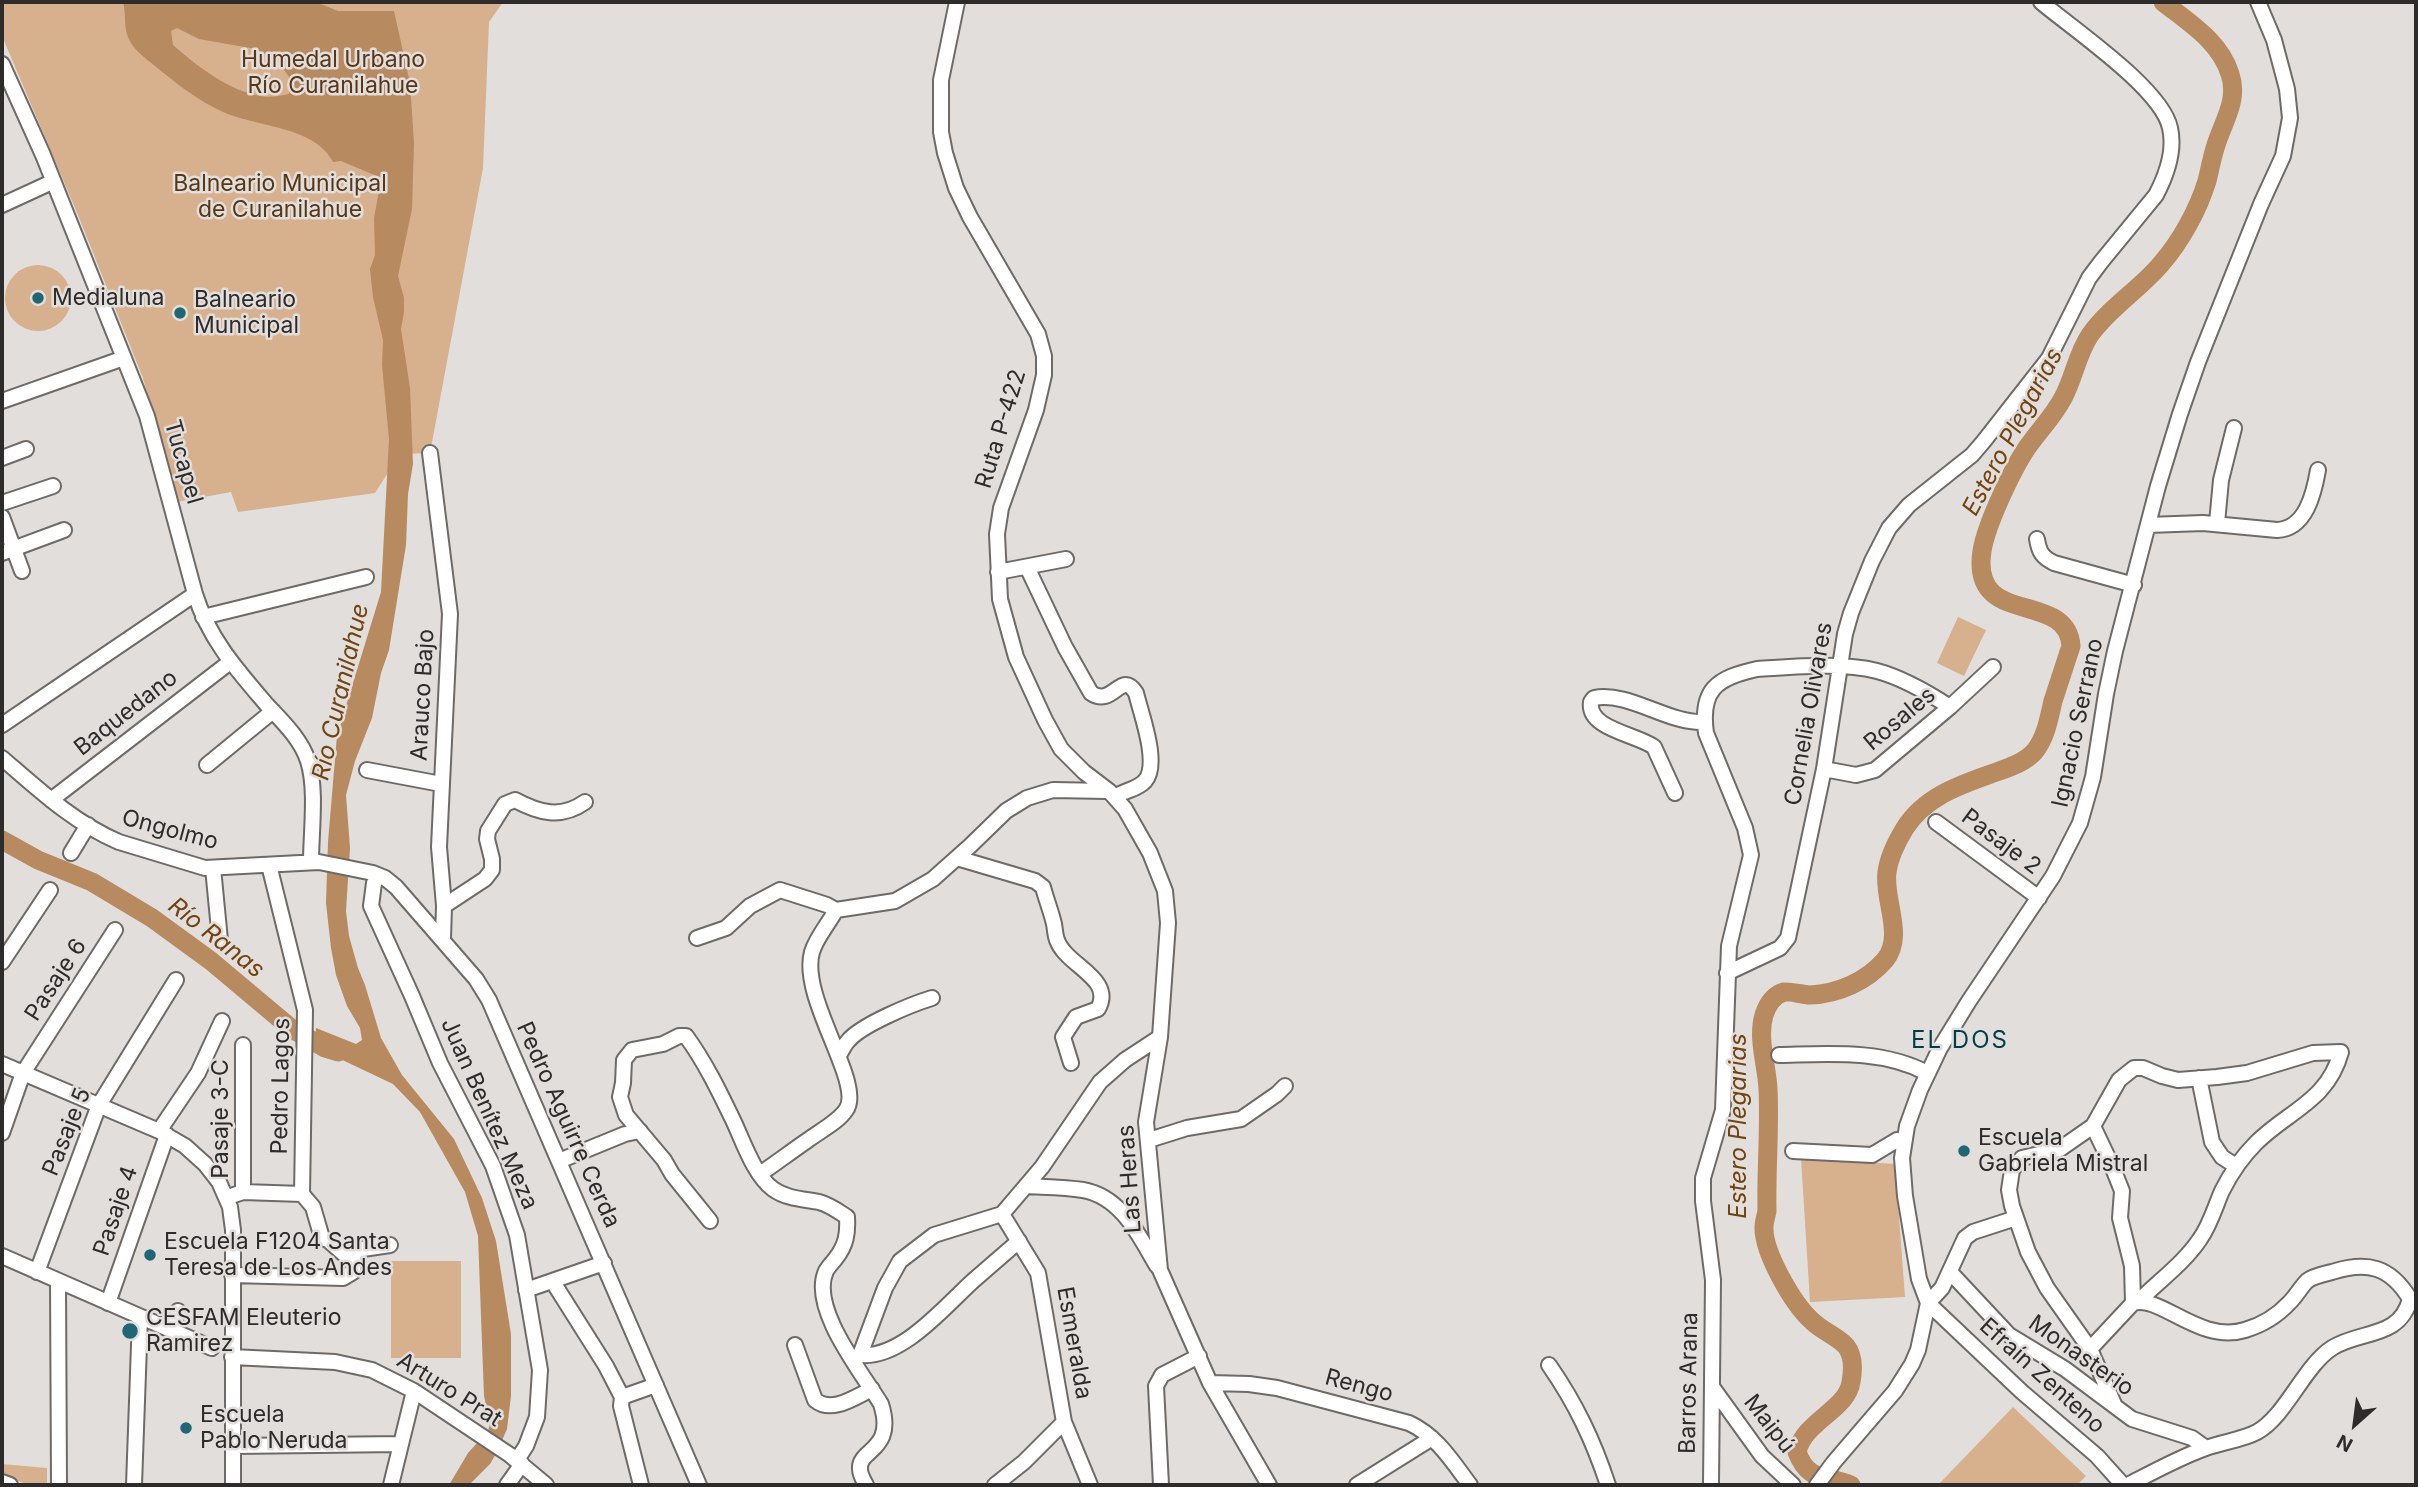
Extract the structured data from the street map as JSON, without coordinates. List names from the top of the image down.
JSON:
{
  "streets": {
    "street": [
      "Ruta P-422",
      "Tucapel",
      "Arauco Bajo",
      "Baquedano",
      "Cornelia Olivares",
      "Rosales",
      "Ignacio Serrano",
      "Ongolmo",
      "Pasaje 2",
      "Pasaje 6",
      "Pedro Lagos",
      "Juan Benítez Meza",
      "Pasaje 3-C",
      "Pedro Aguirre Cerda",
      "Pasaje 5",
      "Las Heras",
      "Pasaje 4",
      "Esmeralda",
      "Monasterio",
      "Efraín Zenteno",
      "Barros Arana",
      "Rengo",
      "Arturo Prat",
      "Maipú"
    ]
  },
  "crossings": [
    ["Ruta P-422", "Las Heras"],
    ["Tucapel", "Baquedano"],
    ["Tucapel", "Ongolmo"],
    ["Tucapel", "Pedro Aguirre Cerda"],
    ["Arauco Bajo", "Pedro Aguirre Cerda"],
    ["Baquedano", "Ongolmo"],
    ["Cornelia Olivares", "Rosales"],
    ["Cornelia Olivares", "Barros Arana"],
    ["Ignacio Serrano", "Pasaje 2"],
    ["Ignacio Serrano", "Efraín Zenteno"],
    ["Ongolmo", "Pedro Lagos"],
    ["Ongolmo", "Pedro Aguirre Cerda"],
    ["Juan Benítez Meza", "Pedro Aguirre Cerda"],
    ["Juan Benítez Meza", "Arturo Prat"],
    ["Las Heras", "Rengo"],
    ["Barros Arana", "Maipú"]
  ],
  "districts": ["EL DOS"],
  "water": ["Estero Plegarias", "Río Curanilahue", "Río Ranas"],
  "parks": ["Humedal Urbano Río Curanilahue", "Balneario Municipal de Curanilahue"],
  "places": [
    "Medialuna",
    "Balneario Municipal",
    "Escuela Gabriela Mistral",
    "Escuela F1204 Santa Teresa de Los Andes",
    "CESFAM Eleuterio Ramirez",
    "Escuela Pablo Neruda"
  ],
  "north": "bottom left"
}
